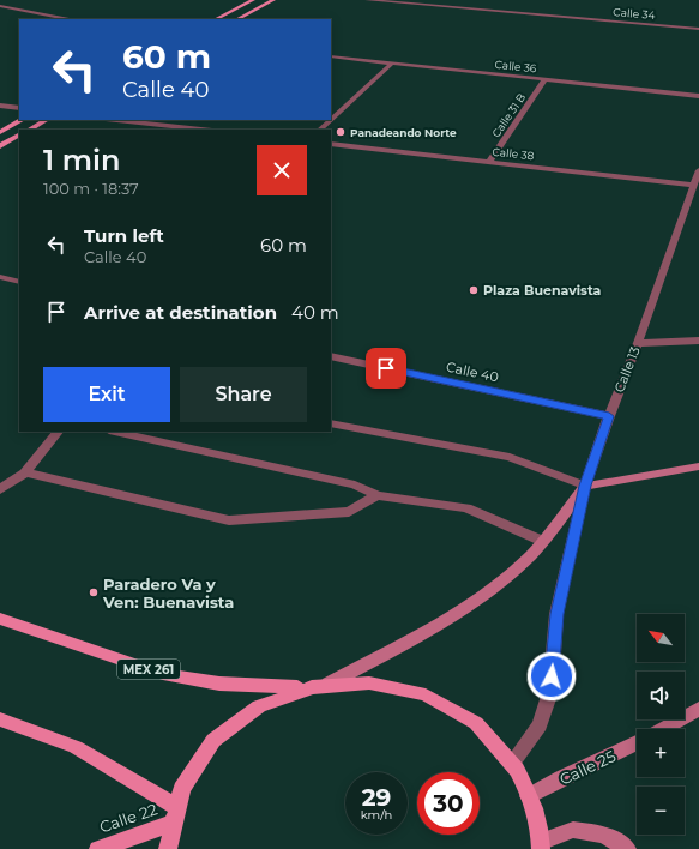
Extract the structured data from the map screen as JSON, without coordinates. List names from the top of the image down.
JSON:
{
  "streets": {
    "main road": ["MEX 261", "Calle 25", "Calle 22"],
    "street": [
      "Calle 34",
      "Calle 36",
      "Calle 31 B",
      "Calle 38",
      "Calle 13",
      "Calle 40"
    ]
  },
  "crossings": [
    ["Calle 36", "Calle 31 B"],
    ["Calle 31 B", "Calle 38"],
    ["Calle 38", "Calle 13"],
    ["Calle 13", "Calle 40"]
  ],
  "places": ["Panadeando Norte", "Plaza Buenavista", "Paradero Va y Ven: Buenavista"],
  "north": "top left",
  "page": {
    "turn": ["60 m", "Calle 40"],
    "heading": ["1 min", "100 m · 18:37"],
    "list": [
      {
        "name": "Turn left",
        "note": "Calle 40",
        "value": "60 m"
      },
      {
        "name": "Arrive at destination",
        "value": "40 m"
      }
    ],
    "buttons": ["Exit", "Share"],
    "map_buttons": ["+", "−"],
    "speed": "29 km/h",
    "limit": "30"
  }
}
